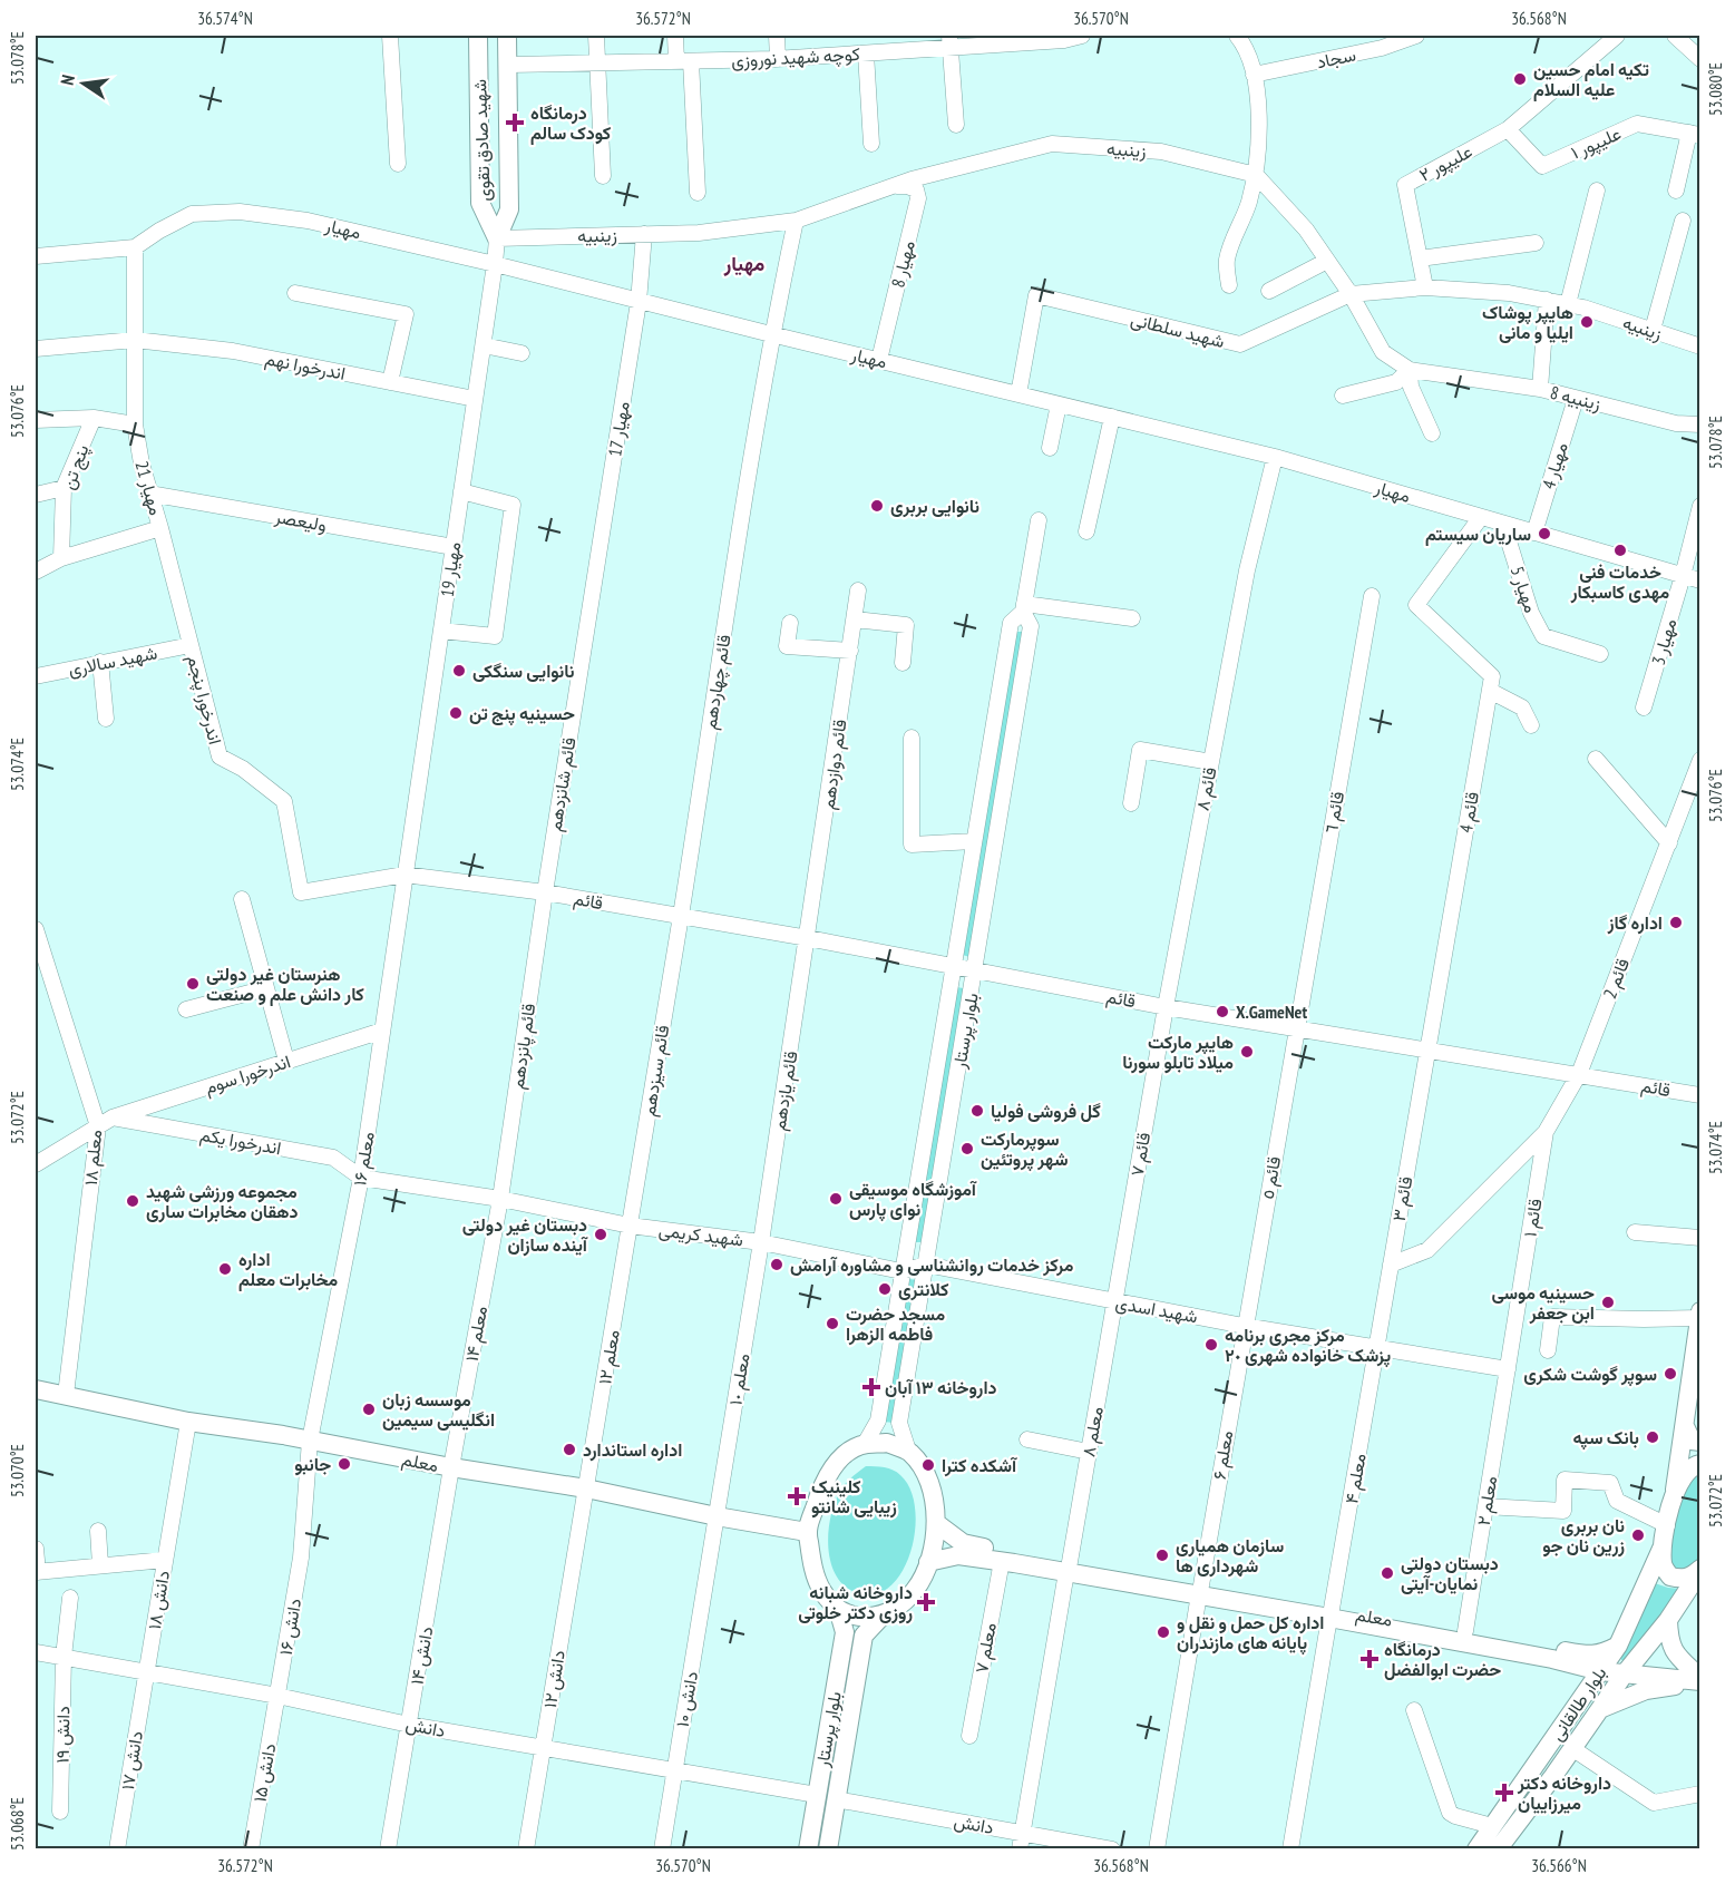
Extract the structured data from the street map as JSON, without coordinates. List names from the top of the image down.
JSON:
{
  "streets": {
    "main road": [
      "شهید صادق تقوی",
      "بلوار پرستار",
      "معلم",
      "بلوار طالقانی"
    ],
    "street": [
      "کوچه شهید نوروزی",
      "سجاد",
      "علیپور ۱",
      "زینبیه",
      "علیپور ۲",
      "مهیار",
      "مهیار 8",
      "شهید سلطانی",
      "اندرخورا نهم",
      "زینبیه 8",
      "مهیار 17",
      "مهیار 4",
      "پنج تن",
      "مهیار 21",
      "ولیعصر",
      "مهیار 19",
      "مهیار 5",
      "مهیار 3",
      "شهید سالاری",
      "قائم چهاردهم",
      "اندرخورا پنجم",
      "قائم دوازدهم",
      "قائم شانزدهم",
      "قائم ٨",
      "قائم ٦",
      "قائم 4",
      "قائم",
      "قائم 2",
      "قائم پانزدهم",
      "قائم سیزدهم",
      "اندرخورا سوم",
      "قائم یازدهم",
      "اندرخورا یکم",
      "قائم ٧",
      "معلم ۱۸",
      "معلم ۱۶",
      "قائم ٥",
      "قائم ٣",
      "قائم ١",
      "شهید کریمی",
      "شهید اسدی",
      "معلم ۱۴",
      "معلم ١٢",
      "معلم ١٠",
      "معلم ۸",
      "معلم ۶",
      "معلم ۴",
      "معلم ٢",
      "دانش ١٨",
      "دانش ۱۶",
      "معلم ٧",
      "دانش ۱۴",
      "دانش ۱۲",
      "دانش ۱۰",
      "دانش",
      "دانش ١٩",
      "دانش ۱۷",
      "دانش ۱۵"
    ]
  },
  "crossings": [
    ["کوچه شهید نوروزی", "شهید صادق تقوی"],
    ["شهید صادق تقوی", "زینبیه"],
    ["شهید صادق تقوی", "مهیار 19"],
    ["علیپور ۱", "علیپور ۲"],
    ["زینبیه", "علیپور ۲"],
    ["زینبیه", "مهیار 8"],
    ["زینبیه", "شهید سلطانی"],
    ["زینبیه", "زینبیه 8"],
    ["زینبیه", "مهیار 17"],
    ["زینبیه", "مهیار 19"],
    ["زینبیه", "قائم چهاردهم"],
    ["مهیار", "مهیار 8"],
    ["مهیار", "شهید سلطانی"],
    ["مهیار", "مهیار 17"],
    ["مهیار", "مهیار 4"],
    ["مهیار", "مهیار 21"],
    ["مهیار", "مهیار 19"],
    ["مهیار", "مهیار 5"],
    ["مهیار", "مهیار 3"],
    ["مهیار", "قائم چهاردهم"],
    ["مهیار", "قائم ٨"],
    ["اندرخورا نهم", "مهیار 21"],
    ["اندرخورا نهم", "مهیار 19"],
    ["زینبیه 8", "مهیار 4"],
    ["مهیار 17", "قائم شانزدهم"],
    ["مهیار 21", "ولیعصر"],
    ["مهیار 21", "شهید سالاری"],
    ["مهیار 21", "اندرخورا پنجم"],
    ["ولیعصر", "مهیار 19"],
    ["مهیار 19", "اندرخورا پنجم"],
    ["مهیار 19", "قائم"],
    ["مهیار 19", "معلم ۱۶"],
    ["شهید سالاری", "اندرخورا پنجم"],
    ["قائم چهاردهم", "قائم"],
    ["قائم چهاردهم", "قائم سیزدهم"],
    ["اندرخورا پنجم", "قائم"],
    ["اندرخورا پنجم", "معلم ۱۶"],
    ["قائم دوازدهم", "قائم"],
    ["قائم دوازدهم", "قائم یازدهم"],
    ["قائم شانزدهم", "قائم"],
    ["قائم شانزدهم", "قائم پانزدهم"],
    ["قائم ٨", "قائم"],
    ["قائم ٨", "قائم ٧"],
    ["قائم ٦", "قائم"],
    ["قائم ٦", "قائم ٥"],
    ["قائم 4", "قائم"],
    ["قائم 4", "قائم ٣"],
    ["قائم", "قائم 2"],
    ["قائم", "بلوار پرستار"],
    ["قائم", "قائم پانزدهم"],
    ["قائم", "قائم سیزدهم"],
    ["قائم", "قائم یازدهم"],
    ["قائم", "قائم ٧"],
    ["قائم", "معلم ۱۶"],
    ["قائم", "قائم ٥"],
    ["قائم", "قائم ٣"],
    ["قائم", "قائم ١"],
    ["قائم 2", "قائم ١"],
    ["بلوار پرستار", "شهید کریمی"],
    ["بلوار پرستار", "شهید اسدی"],
    ["بلوار پرستار", "معلم"],
    ["بلوار پرستار", "دانش"],
    ["قائم پانزدهم", "شهید کریمی"],
    ["قائم پانزدهم", "معلم ۱۴"],
    ["قائم سیزدهم", "شهید کریمی"],
    ["قائم سیزدهم", "معلم ١٢"],
    ["اندرخورا سوم", "اندرخورا یکم"],
    ["اندرخورا سوم", "معلم ۱۸"],
    ["اندرخورا سوم", "معلم ۱۶"],
    ["قائم یازدهم", "شهید کریمی"],
    ["قائم یازدهم", "معلم ١٠"],
    ["اندرخورا یکم", "معلم ۱۶"],
    ["اندرخورا یکم", "شهید کریمی"],
    ["قائم ٧", "شهید اسدی"],
    ["قائم ٧", "معلم ۸"],
    ["معلم ۱۸", "معلم"],
    ["معلم ۱۶", "شهید کریمی"],
    ["معلم ۱۶", "معلم"],
    ["معلم ۱۶", "دانش ۱۶"],
    ["قائم ٥", "شهید اسدی"],
    ["قائم ٥", "معلم ۶"],
    ["قائم ٣", "شهید اسدی"],
    ["قائم ٣", "معلم ۴"],
    ["قائم ١", "شهید اسدی"],
    ["قائم ١", "معلم ٢"],
    ["شهید کریمی", "معلم ۱۴"],
    ["شهید کریمی", "معلم ١٢"],
    ["شهید کریمی", "معلم ١٠"],
    ["شهید اسدی", "معلم ۸"],
    ["شهید اسدی", "معلم ۶"],
    ["شهید اسدی", "معلم ۴"],
    ["شهید اسدی", "معلم ٢"],
    ["معلم ۱۴", "معلم"],
    ["معلم ۱۴", "دانش ۱۴"],
    ["معلم ١٢", "معلم"],
    ["معلم ١٢", "دانش ۱۲"],
    ["معلم ١٠", "معلم"],
    ["معلم ١٠", "دانش ۱۰"],
    ["معلم ۸", "معلم"],
    ["معلم ۸", "دانش"],
    ["معلم ۶", "معلم"],
    ["معلم", "معلم ۴"],
    ["معلم", "معلم ٢"],
    ["معلم", "دانش ١٨"],
    ["معلم", "معلم ٧"],
    ["معلم", "بلوار طالقانی"],
    ["دانش ١٨", "دانش"],
    ["دانش ١٨", "دانش ۱۷"],
    ["دانش ۱۶", "دانش"],
    ["دانش ۱۶", "دانش ۱۵"],
    ["دانش ۱۴", "دانش"],
    ["دانش ۱۲", "دانش"],
    ["دانش ۱۰", "دانش"],
    ["دانش", "دانش ١٩"],
    ["دانش", "دانش ۱۷"],
    ["دانش", "دانش ۱۵"]
  ],
  "districts": ["مهیار"],
  "places": {
    "other": [
      "تکیه امام حسین علیه السلام",
      "هایپر پوشاک ایلیا و مانی",
      "نانوایی بربری",
      "ساریان سیستم",
      "خدمات فنی مهدی کاسبکار",
      "نانوایی سنگکی",
      "حسینیه پنج تن",
      "اداره گاز",
      "هنرستان غیر دولتی کار دانش علم و صنعت",
      "X.GameNet",
      "هایپر مارکت میلاد تابلو سورنا",
      "گل فروشی فولیا",
      "سوپرمارکت شهر پروتئین",
      "آموزشگاه موسیقی نوای پارس",
      "مجموعه ورزشی شهید دهقان مخابرات ساری",
      "دبستان غیر دولتی آینده سازان",
      "مرکز خدمات روانشناسی و مشاوره آرامش",
      "اداره مخابرات معلم",
      "کلانتری",
      "حسینیه موسی ابن جعفر",
      "مسجد حضرت فاطمه الزهرا",
      "مرکز مجری برنامه پزشک خانواده شهری ٢٠",
      "سوپر گوشت شکری",
      "موسسه زبان انگلیسی سیمین",
      "بانک سپه",
      "اداره استاندارد",
      "جانبو",
      "آشکده کترا",
      "نان بربری زرین نان جو",
      "سازمان همیاری شهرداری ها",
      "دبستان دولتی نمایان-آیتی",
      "اداره کل حمل و نقل و پایانه های مازندران"
    ],
    "health": [
      "درمانگاه کودک سالم",
      "داروخانه ١٣ آبان",
      "کلینیک زیبایی شانتو",
      "داروخانه شبانه روزی دکتر خلوتی",
      "درمانگاه حضرت ابوالفضل",
      "داروخانه دکتر میرزاییان"
    ]
  },
  "north": "left",
  "coordinates": [
    "36.574°N",
    "36.572°N",
    "36.570°N",
    "36.568°N",
    "53.078°E",
    "53.080°E",
    "53.076°E",
    "53.074°E",
    "53.072°E",
    "53.070°E",
    "53.068°E",
    "36.566°N"
  ]
}
